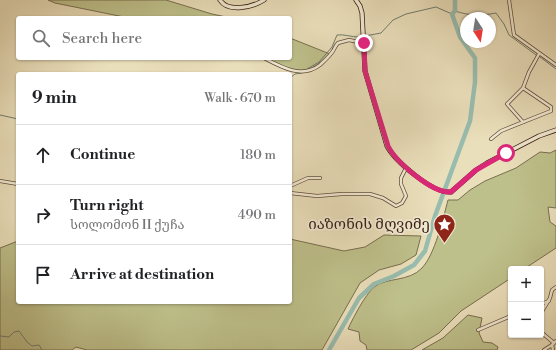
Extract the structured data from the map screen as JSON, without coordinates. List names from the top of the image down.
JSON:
{
  "places": {
    "place": ["იაზონის მღვიმე"]
  },
  "north": "bottom",
  "page": {
    "search": "Search here",
    "heading": ["9 min", "Walk · 670 m"],
    "list": [
      ["Continue", "180 m"],
      ["Turn right", "სოლომონ II ქუჩა", "490 m"],
      "Arrive at destination"
    ],
    "map_buttons": ["+", "−"]
  }
}
